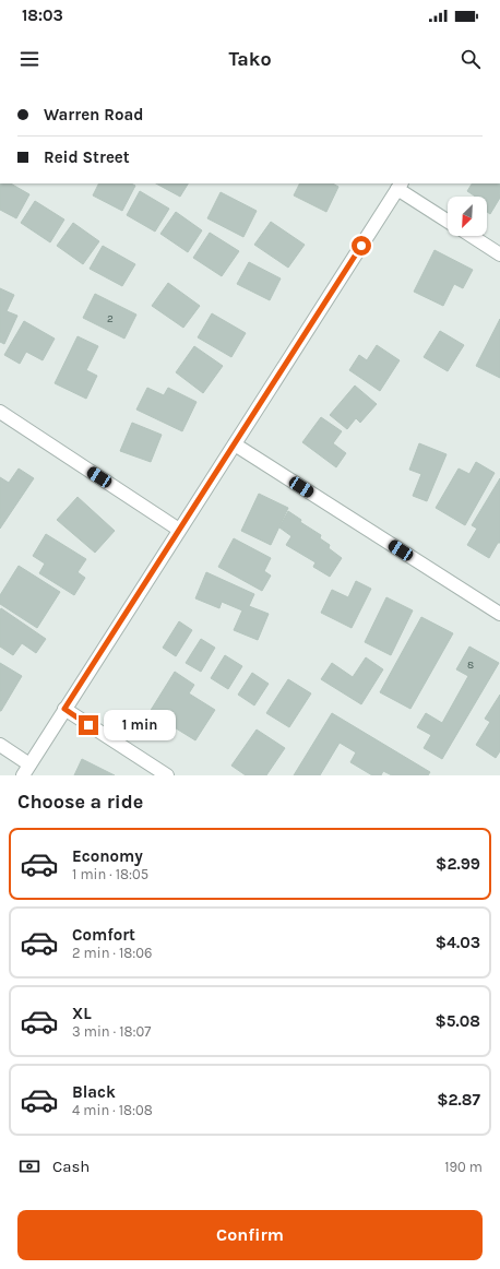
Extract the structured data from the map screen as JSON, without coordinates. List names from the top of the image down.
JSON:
{
  "house_numbers": ["2", "8"],
  "north": "bottom left",
  "page": {
    "status": "18:03",
    "header": "Tako",
    "banner": ["Warren Road", "Reid Street"],
    "bubble": "1 min",
    "heading": "Choose a ride",
    "list": [
      {
        "name": "Economy",
        "note": "1 min · 18:05",
        "value": "$2.99"
      },
      {
        "name": "Comfort",
        "note": "2 min · 18:06",
        "value": "$4.03"
      },
      {
        "name": "XL",
        "note": "3 min · 18:07",
        "value": "$5.08"
      },
      {
        "name": "Black",
        "note": "4 min · 18:08",
        "value": "$2.87"
      }
    ],
    "pay": ["Cash", "190 m"],
    "buttons": "Confirm"
  }
}
